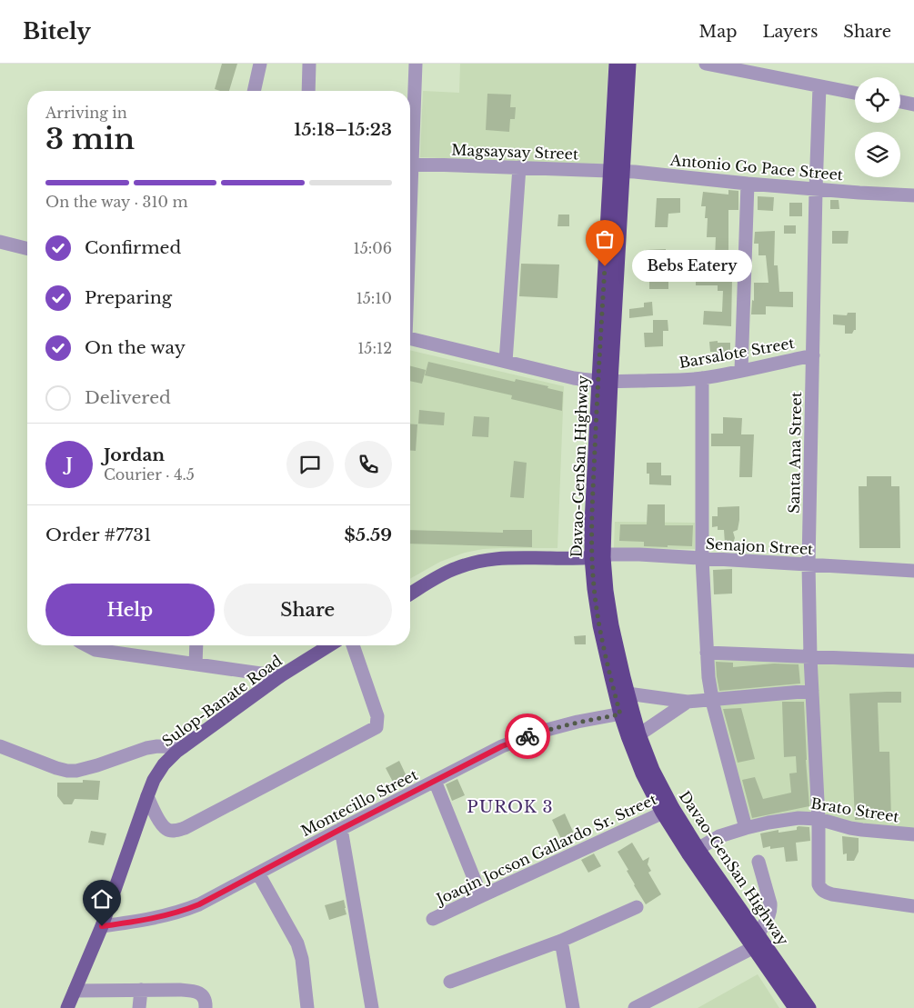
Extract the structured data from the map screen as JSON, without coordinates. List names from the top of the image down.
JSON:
{
  "streets": {
    "highway": ["Davao-GenSan Highway"],
    "main road": ["Sulop-Banate Road"],
    "street": [
      "Magsaysay Street",
      "Antonio Go Pace Street",
      "Barsalote Street",
      "Santa Ana Street",
      "Senajon Street",
      "Montecillo Street",
      "Brato Street",
      "Joaqin Jocson Gallardo Sr. Street"
    ]
  },
  "crossings": [
    ["Magsaysay Street", "Antonio Go Pace Street"],
    ["Magsaysay Street", "Davao-GenSan Highway"],
    ["Antonio Go Pace Street", "Santa Ana Street"],
    ["Antonio Go Pace Street", "Davao-GenSan Highway"],
    ["Barsalote Street", "Santa Ana Street"],
    ["Barsalote Street", "Davao-GenSan Highway"],
    ["Santa Ana Street", "Senajon Street"],
    ["Santa Ana Street", "Brato Street"],
    ["Davao-GenSan Highway", "Senajon Street"],
    ["Davao-GenSan Highway", "Montecillo Street"],
    ["Davao-GenSan Highway", "Brato Street"],
    ["Davao-GenSan Highway", "Joaqin Jocson Gallardo Sr. Street"],
    ["Sulop-Banate Road", "Montecillo Street"]
  ],
  "districts": ["PUROK 3"],
  "places": ["Bebs Eatery"],
  "page": {
    "header": "Bitely",
    "nav": ["Map", "Layers", "Share"],
    "heading": ["3 min", "Arriving in", "15:18–15:23"],
    "panel": [
      "Jordan",
      "Courier · 4.5",
      "Order #7731",
      "$5.59"
    ],
    "bar": "On the way · 310 m",
    "list": [
      ["Confirmed", "15:06"],
      ["Preparing", "15:10"],
      ["On the way", "15:12"],
      "Delivered"
    ],
    "bubble": "Bebs Eatery",
    "round": "J",
    "buttons": ["Help", "Share"]
  }
}
